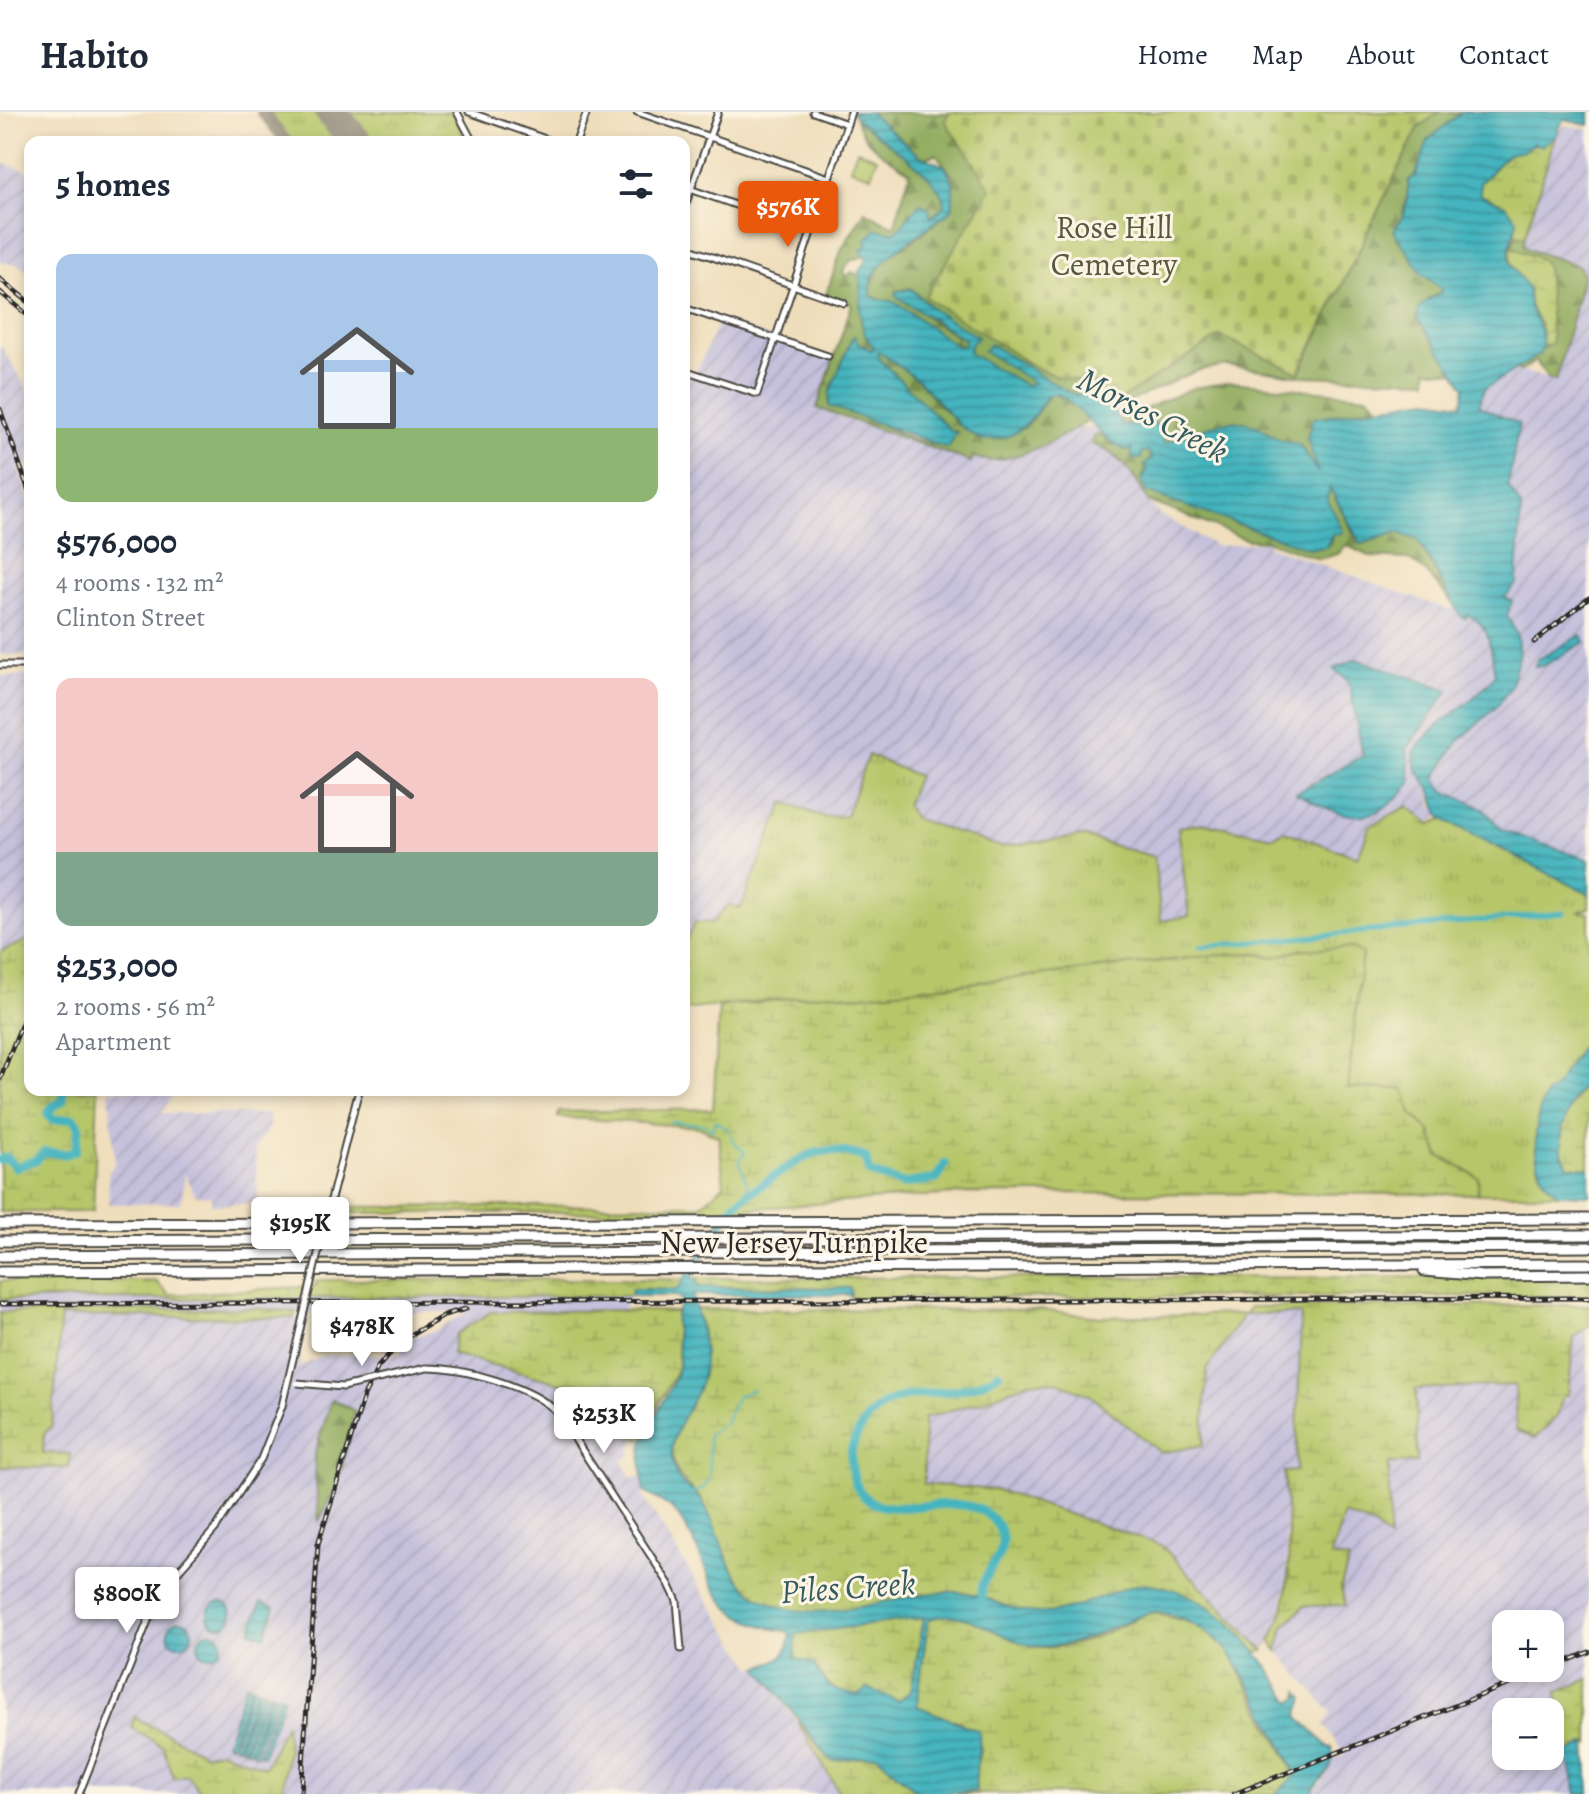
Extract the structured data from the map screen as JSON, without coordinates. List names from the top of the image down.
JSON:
{
  "streets": {
    "highway": ["New Jersey Turnpike"]
  },
  "water": ["Morses Creek", "Piles Creek"],
  "parks": ["Rose Hill Cemetery"],
  "page": {
    "header": "Habito",
    "nav": [
      "Home",
      "Map",
      "About",
      "Contact"
    ],
    "heading": "5 homes",
    "price": [
      "$576K",
      "$195K",
      "$478K",
      "$253K",
      "$800K"
    ],
    "list": [
      {
        "name": "$576,000",
        "note": "4 rooms · 132 m² · Clinton Street"
      },
      {
        "name": "$253,000",
        "note": "2 rooms · 56 m² · Apartment"
      }
    ],
    "map_buttons": ["+", "−"]
  }
}
